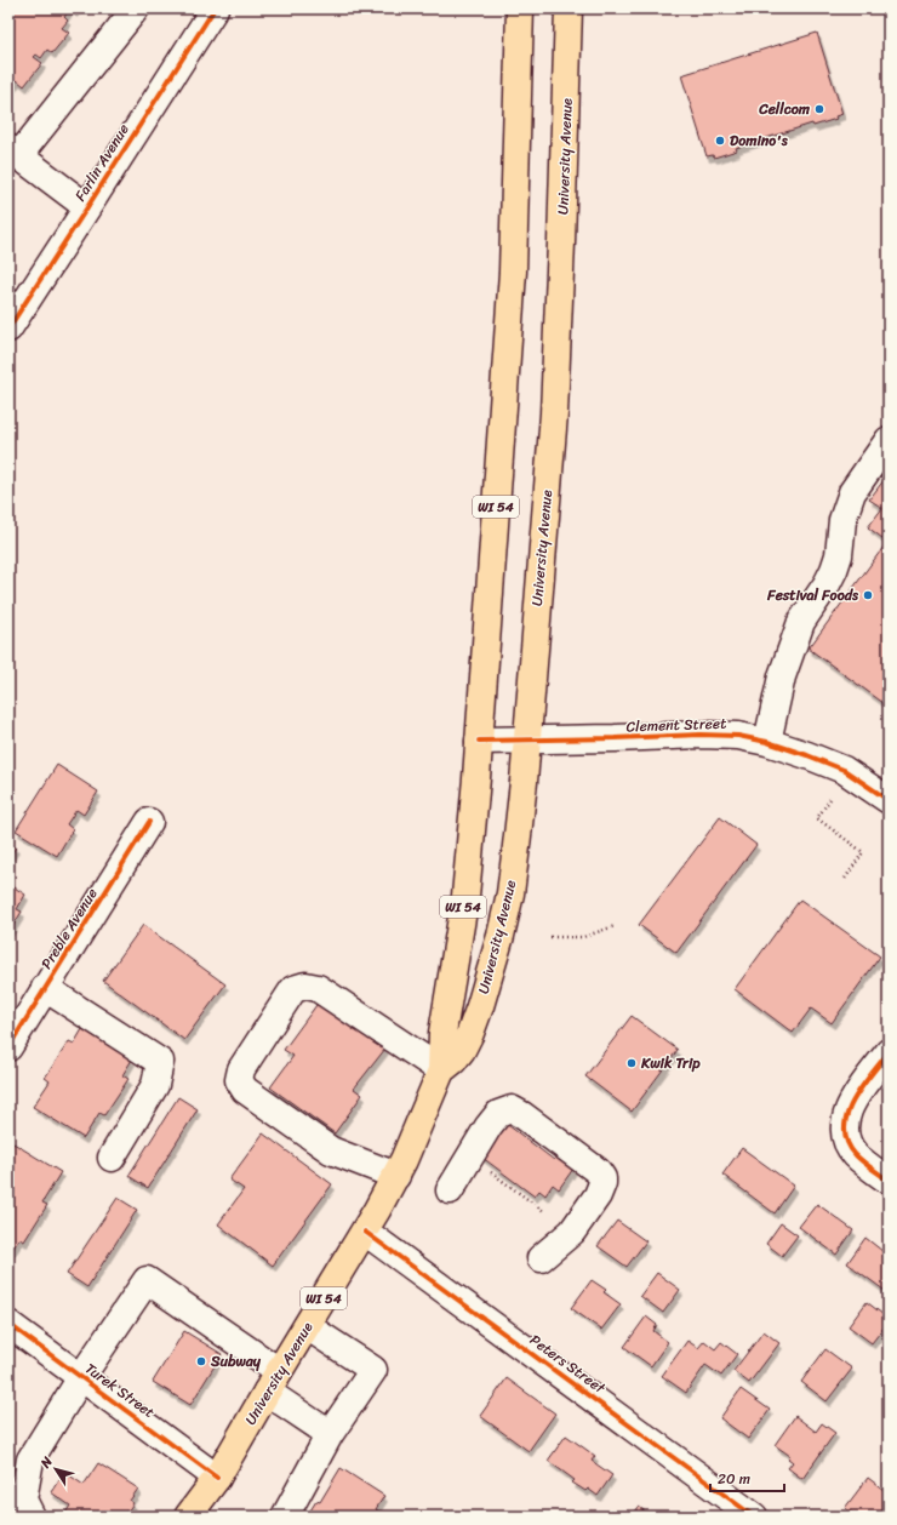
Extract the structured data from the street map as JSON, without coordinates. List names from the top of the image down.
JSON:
{
  "streets": {
    "main road": ["University Avenue", "WI 54"],
    "street": [
      "Farlin Avenue",
      "Clement Street",
      "Preble Avenue",
      "Peters Street",
      "Turek Street"
    ]
  },
  "crossings": [
    ["University Avenue", "Clement Street"],
    ["University Avenue", "Peters Street"],
    ["University Avenue", "Turek Street"]
  ],
  "places": [
    "Cellcom",
    "Domino's",
    "Festival Foods",
    "Kwik Trip",
    "Subway"
  ],
  "scale_bar": "20 m",
  "north": "top left"
}
